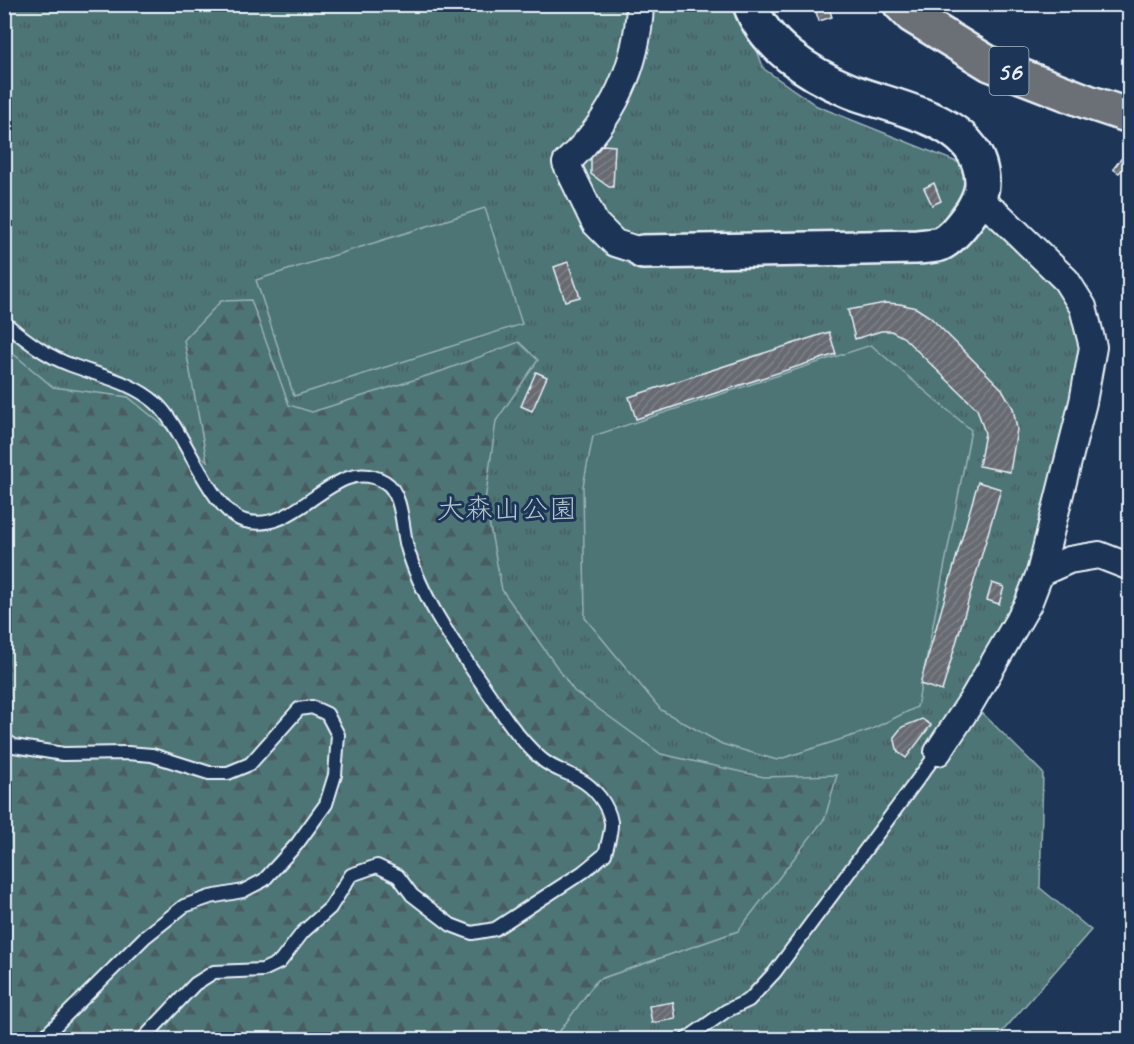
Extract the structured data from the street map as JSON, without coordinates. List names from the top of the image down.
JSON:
{
  "streets": {
    "highway": ["56"]
  },
  "parks": ["大森山公園"]
}
